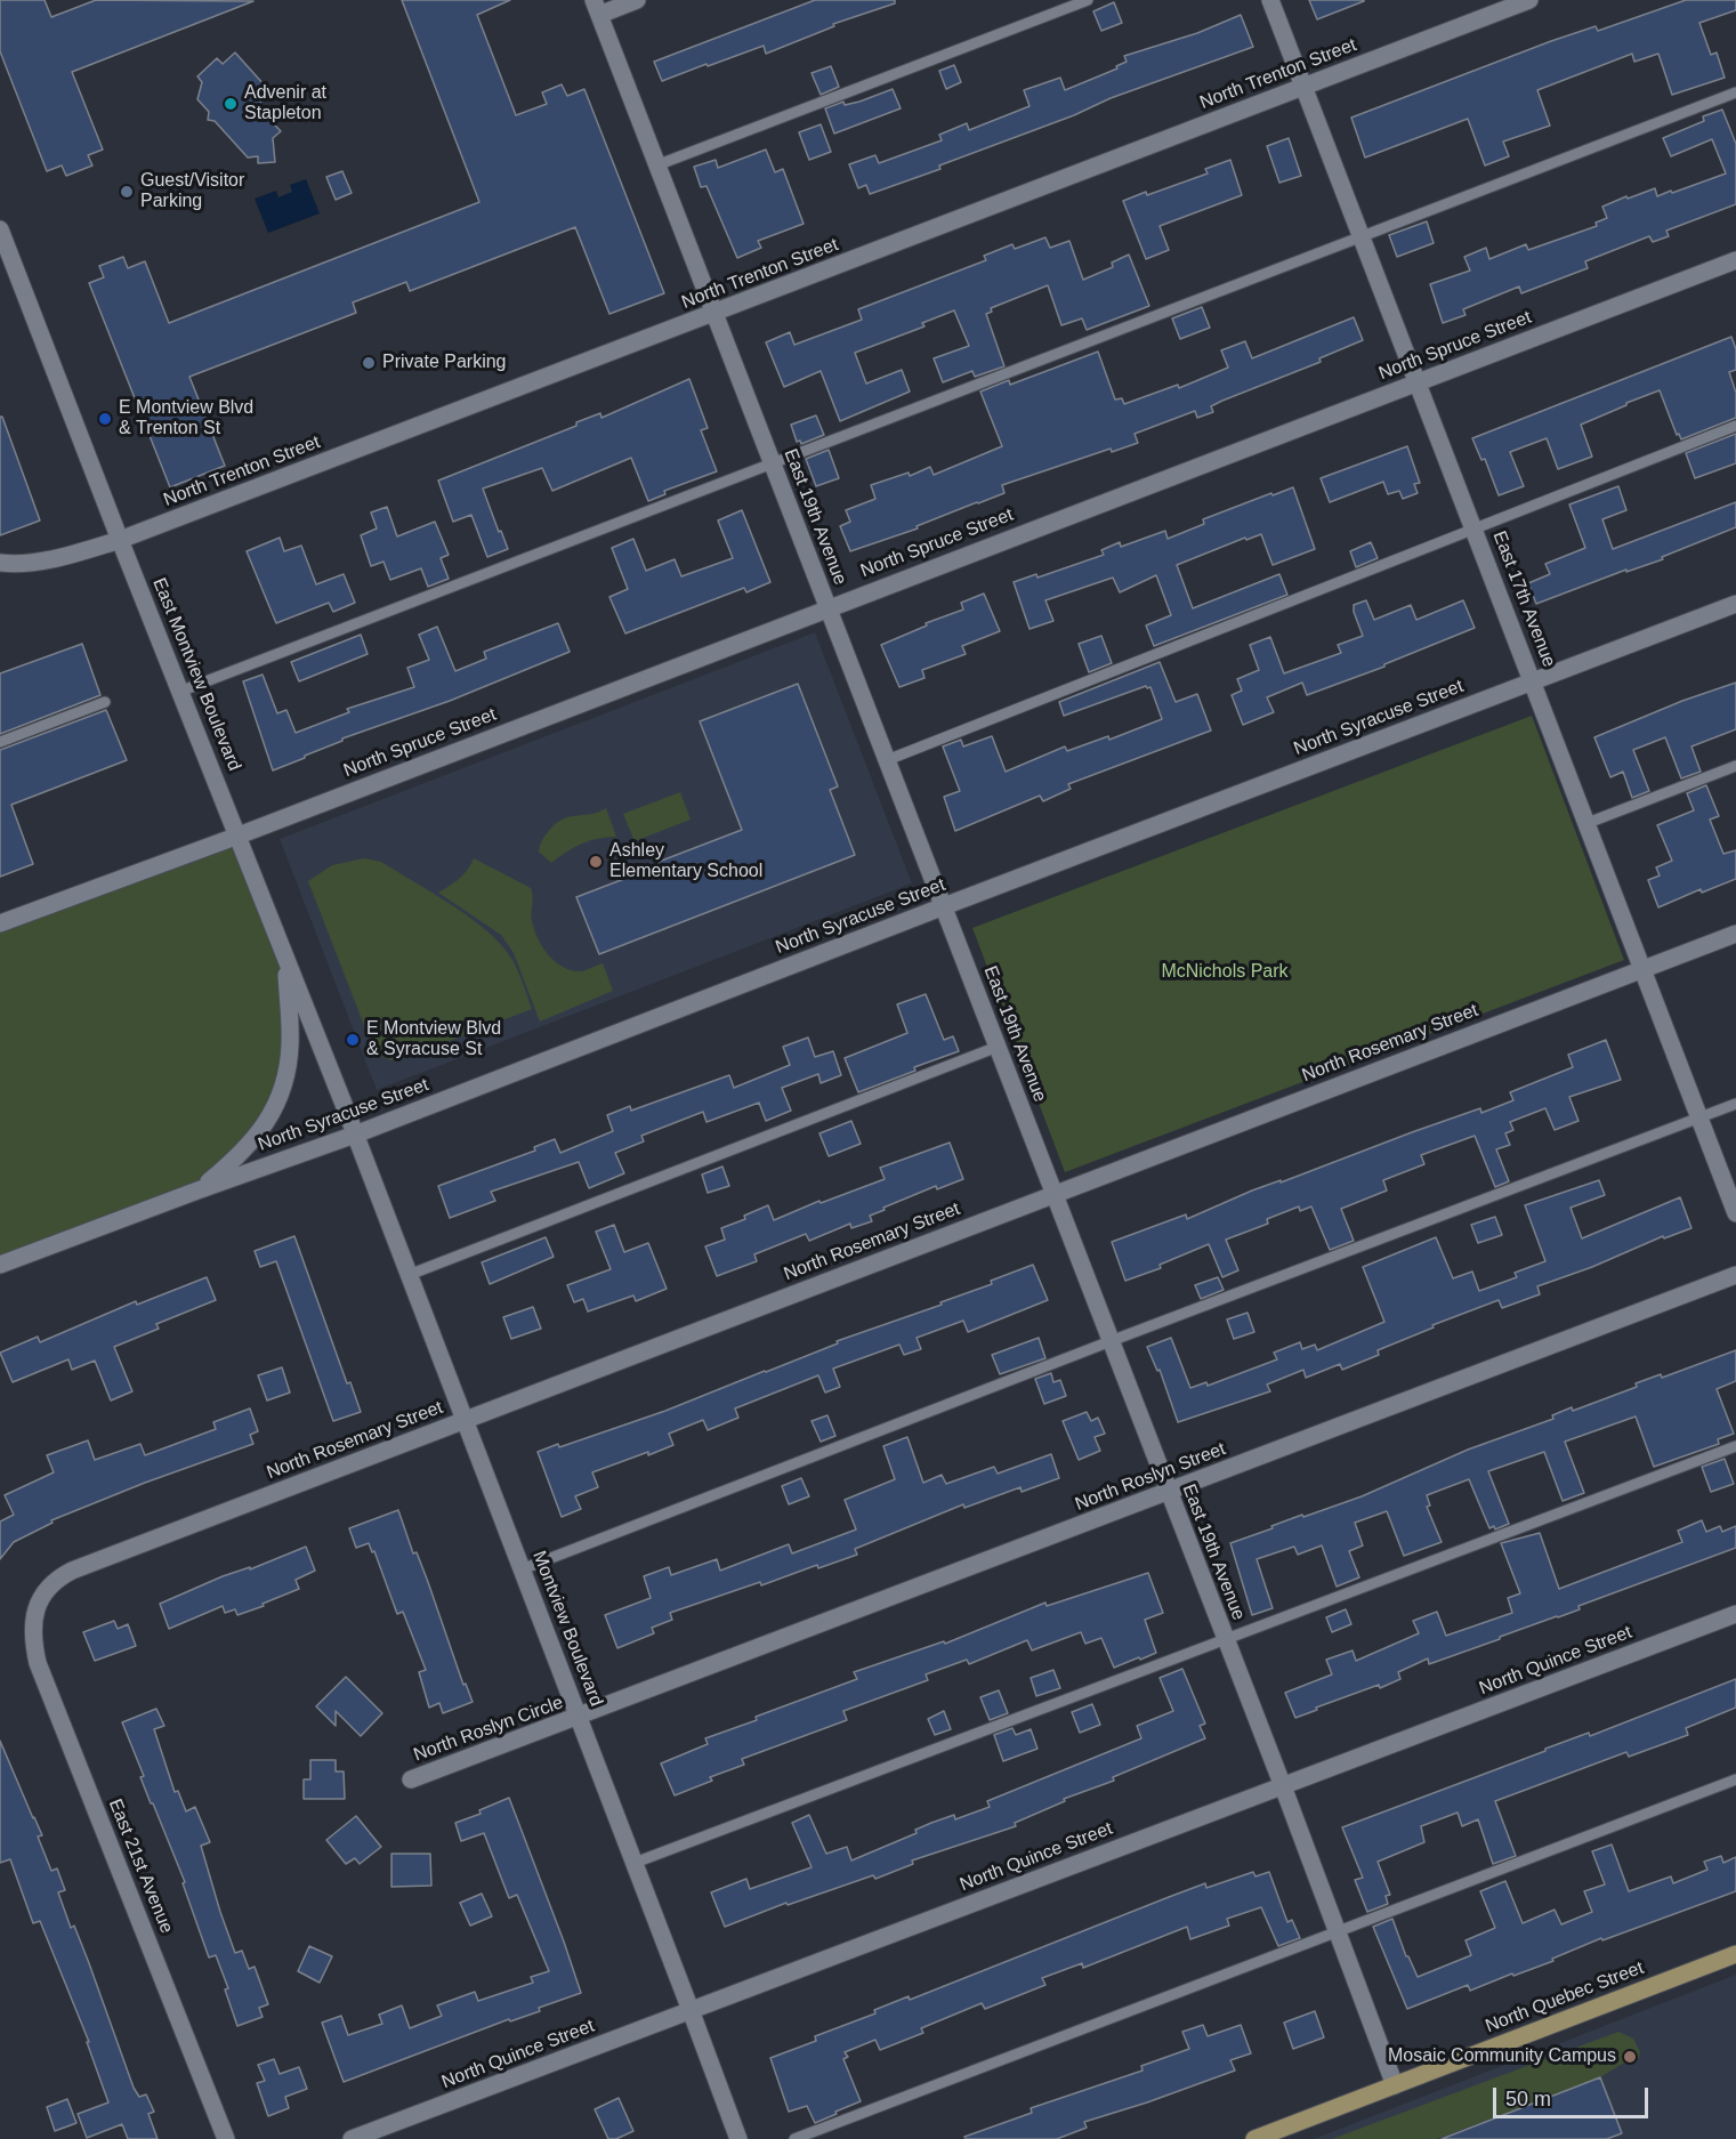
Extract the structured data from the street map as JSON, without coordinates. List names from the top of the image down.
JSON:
{
  "streets": {
    "main road": ["North Quebec Street"],
    "street": [
      "North Trenton Street",
      "North Spruce Street",
      "East 19th Avenue",
      "East 17th Avenue",
      "East Montview Boulevard",
      "North Syracuse Street",
      "North Rosemary Street",
      "North Roslyn Street",
      "Montview Boulevard",
      "North Quince Street",
      "North Roslyn Circle",
      "East 21st Avenue"
    ]
  },
  "crossings": [
    ["North Trenton Street", "East 19th Avenue"],
    ["North Trenton Street", "East 17th Avenue"],
    ["North Trenton Street", "East Montview Boulevard"],
    ["North Spruce Street", "East 19th Avenue"],
    ["North Spruce Street", "East 17th Avenue"],
    ["North Spruce Street", "East Montview Boulevard"],
    ["East 19th Avenue", "North Syracuse Street"],
    ["East 19th Avenue", "North Rosemary Street"],
    ["East 19th Avenue", "North Roslyn Street"],
    ["East 19th Avenue", "North Quince Street"],
    ["East 19th Avenue", "North Quebec Street"],
    ["East 17th Avenue", "North Syracuse Street"],
    ["East 17th Avenue", "North Rosemary Street"],
    ["East Montview Boulevard", "North Syracuse Street"],
    ["East Montview Boulevard", "Montview Boulevard"],
    ["North Syracuse Street", "Montview Boulevard"],
    ["North Rosemary Street", "Montview Boulevard"],
    ["North Rosemary Street", "East 21st Avenue"],
    ["North Roslyn Street", "Montview Boulevard"],
    ["North Roslyn Street", "North Roslyn Circle"],
    ["Montview Boulevard", "North Quince Street"],
    ["Montview Boulevard", "North Roslyn Circle"]
  ],
  "parks": ["McNichols Park"],
  "places": [
    "Advenir at Stapleton",
    "Guest/Visitor Parking",
    "Private Parking",
    "E Montview Blvd & Trenton St",
    "Ashley Elementary School",
    "E Montview Blvd & Syracuse St",
    "Mosaic Community Campus"
  ],
  "scale_bar": "50 m"
}
